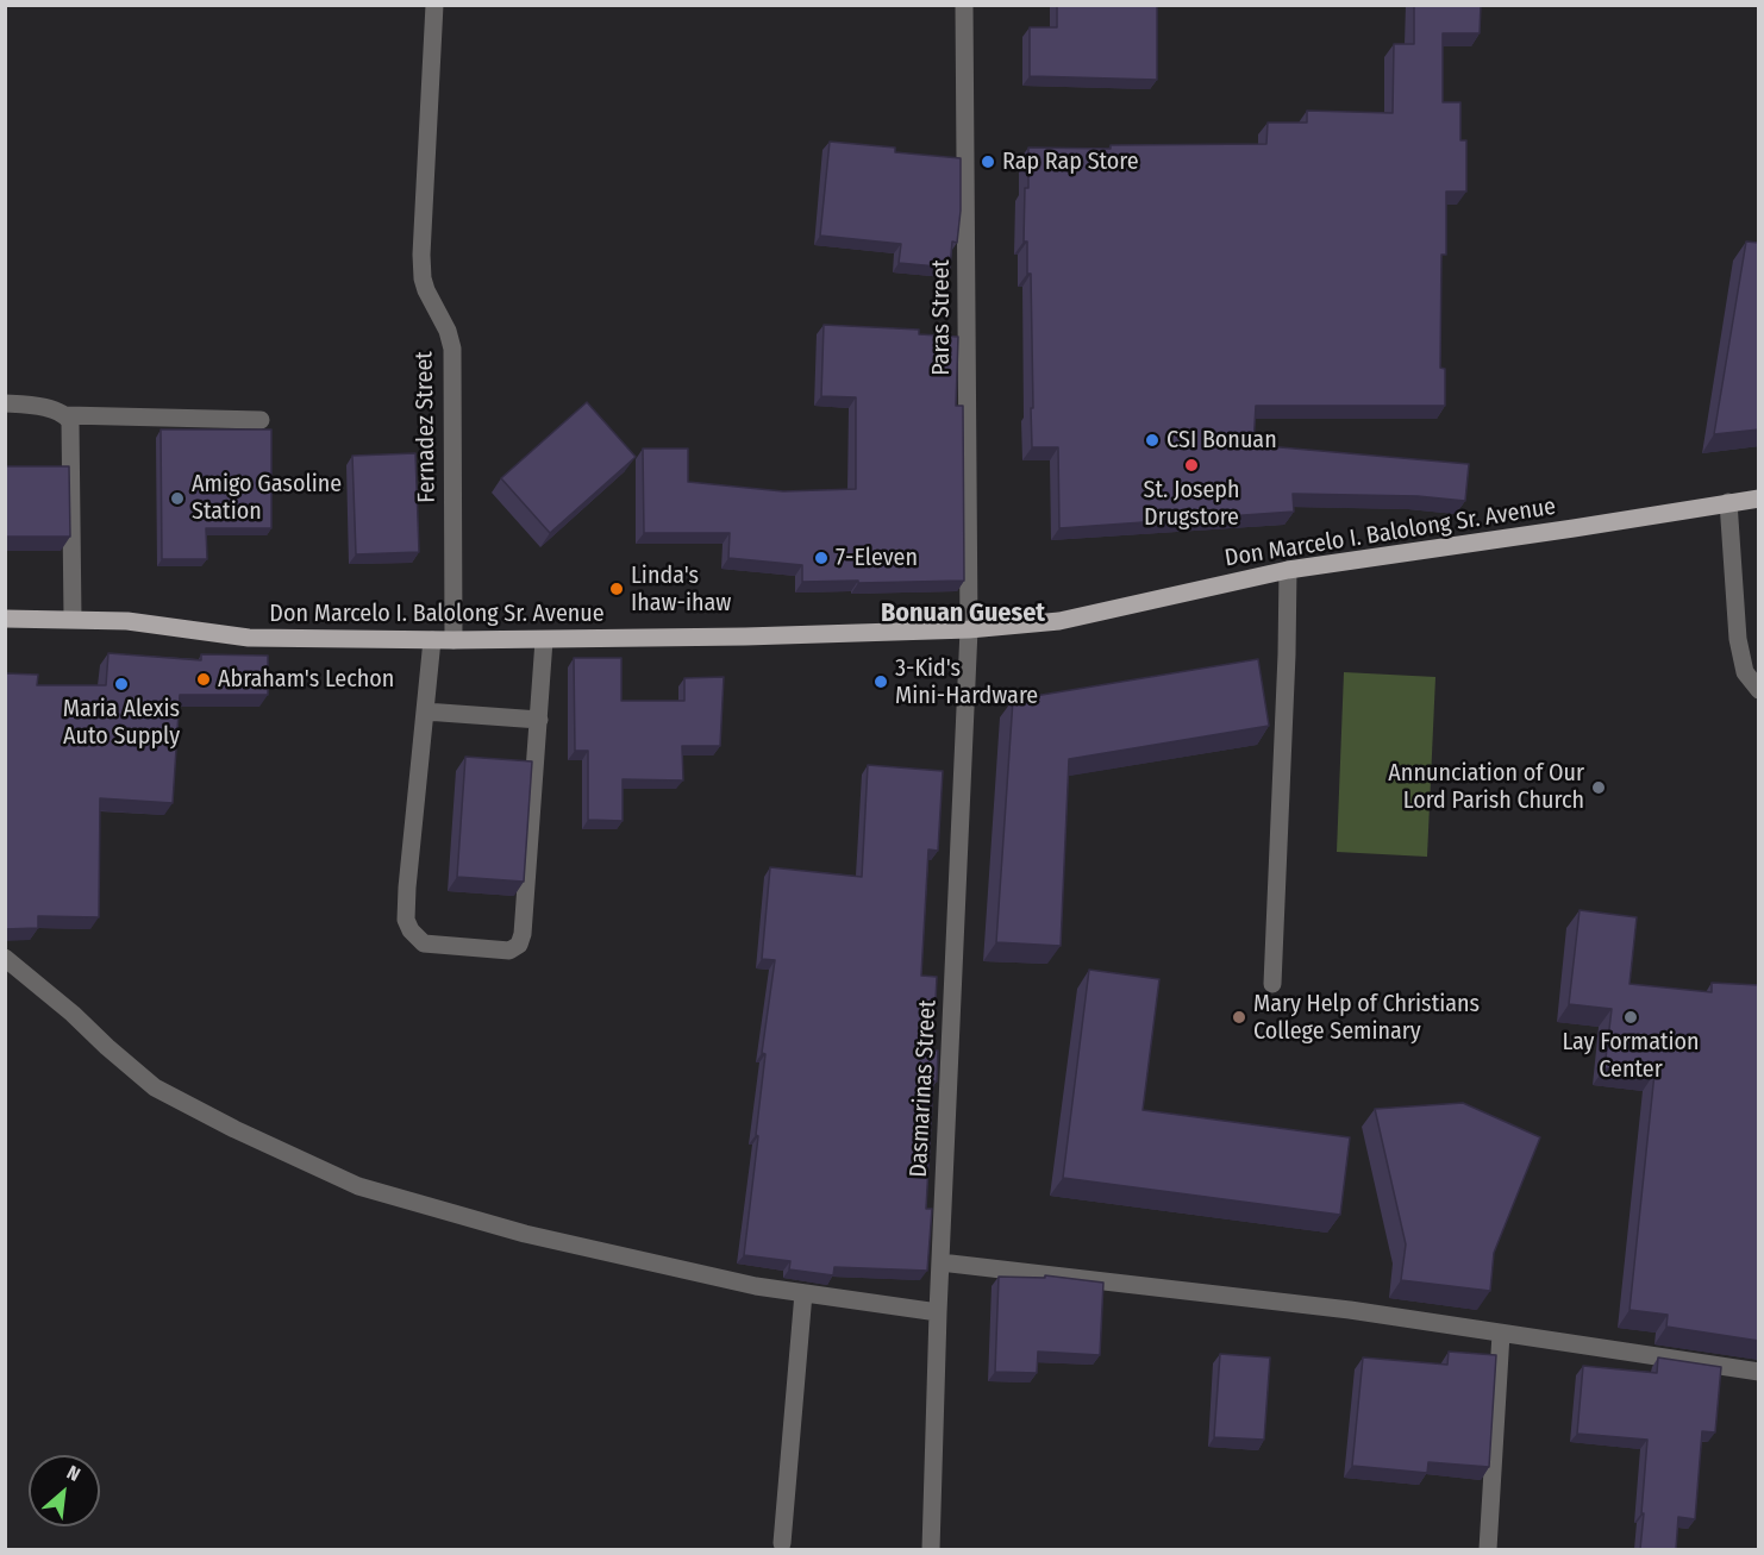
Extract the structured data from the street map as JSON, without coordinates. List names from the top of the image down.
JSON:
{
  "streets": {
    "main road": ["Don Marcelo I. Balolong Sr. Avenue"],
    "street": ["Paras Street", "Fernadez Street", "Dasmarinas Street"]
  },
  "crossings": [
    ["Paras Street", "Don Marcelo I. Balolong Sr. Avenue"],
    ["Paras Street", "Dasmarinas Street"],
    ["Fernadez Street", "Don Marcelo I. Balolong Sr. Avenue"],
    ["Don Marcelo I. Balolong Sr. Avenue", "Dasmarinas Street"]
  ],
  "districts": ["Bonuan Gueset"],
  "places": [
    "Rap Rap Store",
    "CSI Bonuan",
    "St. Joseph Drugstore",
    "Amigo Gasoline Station",
    "7-Eleven",
    "Linda's Ihaw-ihaw",
    "Abraham's Lechon",
    "3-Kid's Mini-Hardware",
    "Maria Alexis Auto Supply",
    "Annunciation of Our Lord Parish Church",
    "Mary Help of Christians College Seminary",
    "Lay Formation Center"
  ],
  "north": "top right"
}
